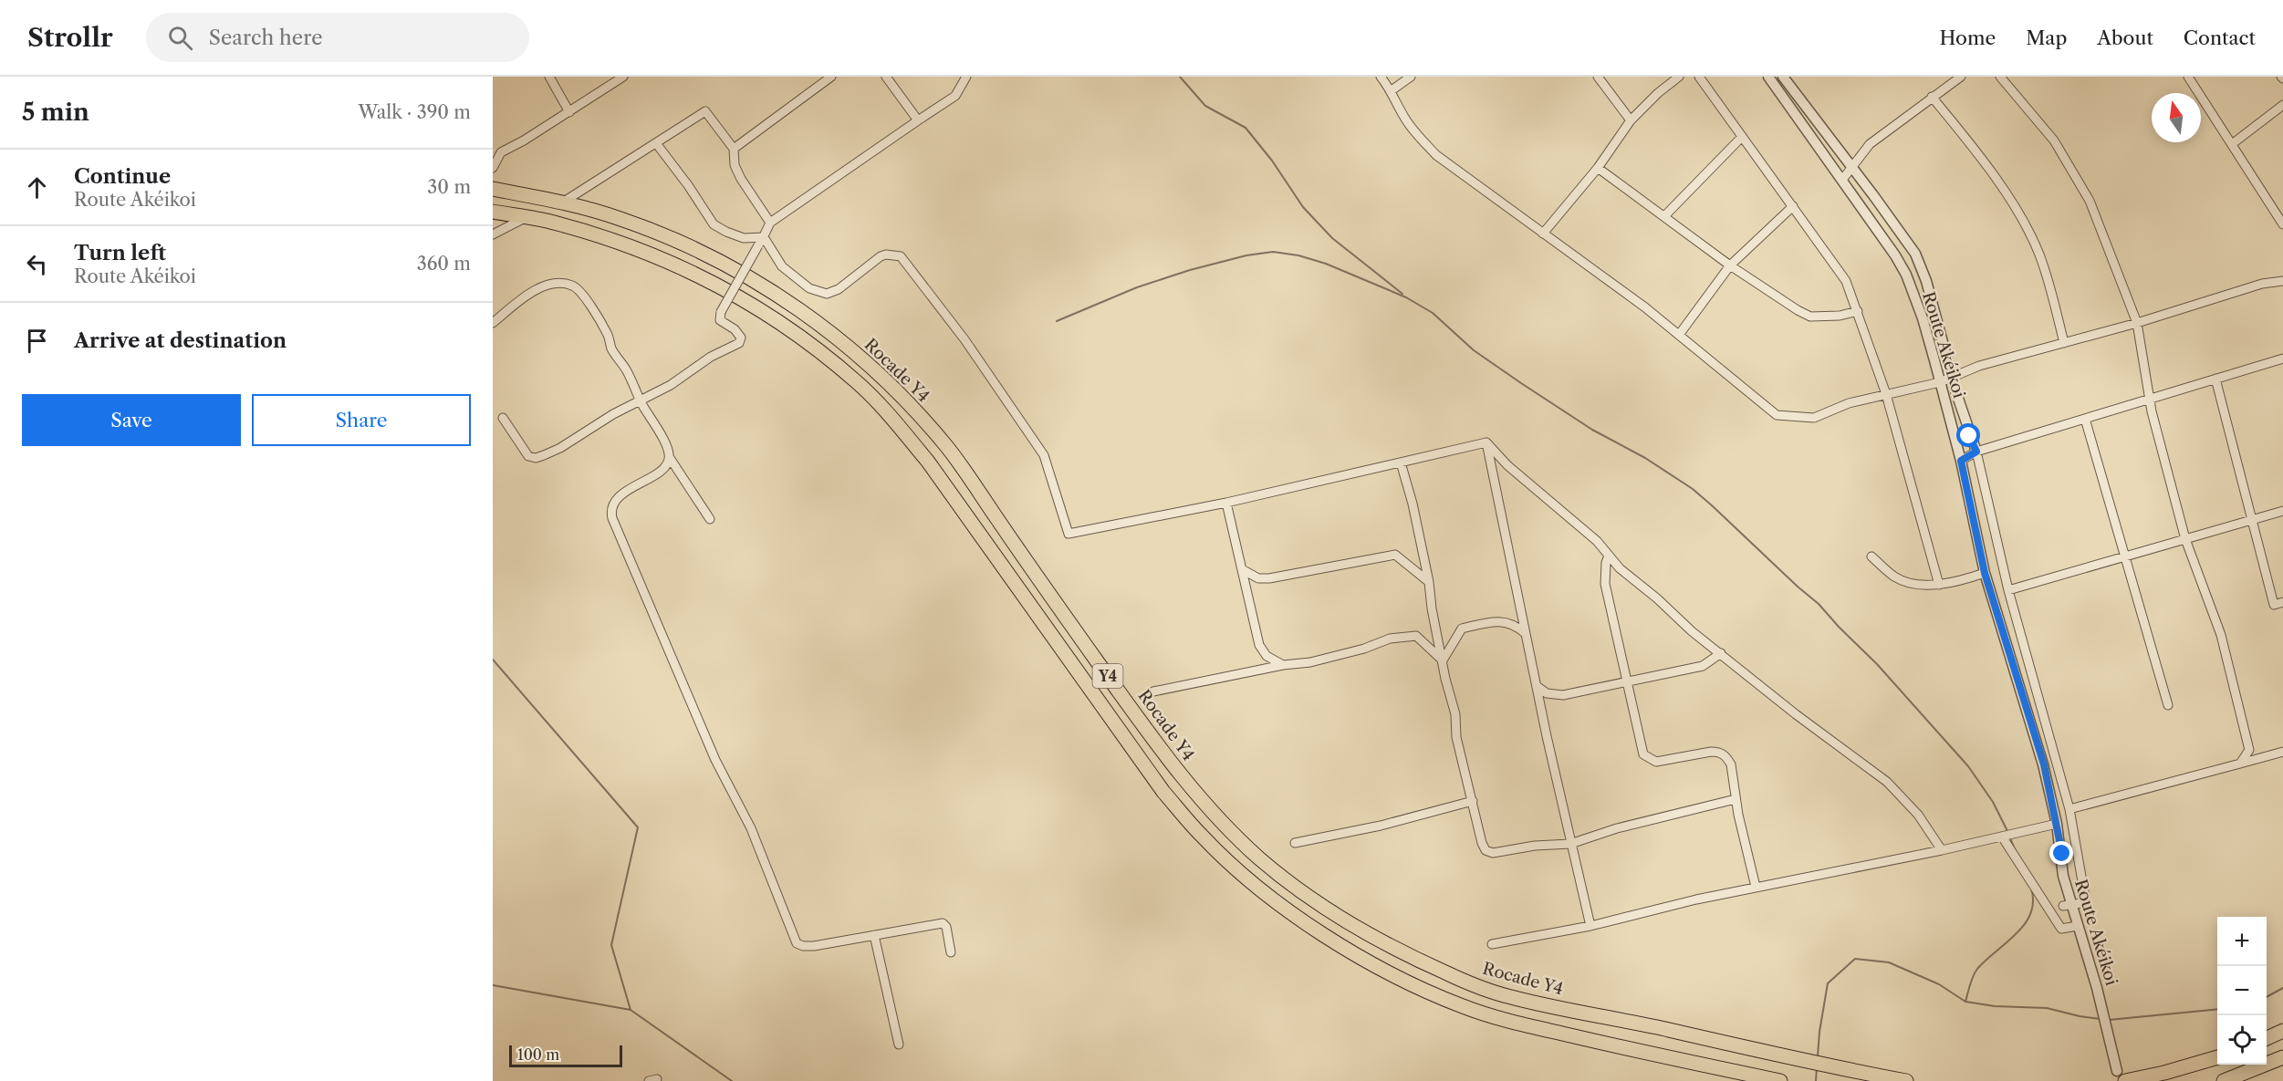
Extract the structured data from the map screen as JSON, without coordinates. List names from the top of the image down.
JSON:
{
  "streets": {
    "highway": ["Rocade Y4", "Y4"],
    "street": ["Route Akéikoi"]
  },
  "scale_bar": "100 m",
  "north": "top",
  "page": {
    "header": "Strollr",
    "search": "Search here",
    "nav": [
      "Home",
      "Map",
      "About",
      "Contact"
    ],
    "heading": ["5 min", "Walk · 390 m"],
    "list": [
      ["Continue", "Route Akéikoi", "30 m"],
      ["Turn left", "Route Akéikoi", "360 m"],
      "Arrive at destination"
    ],
    "buttons": ["Save", "Share"],
    "map_buttons": ["+", "−"],
    "scale": "100 m"
  }
}
